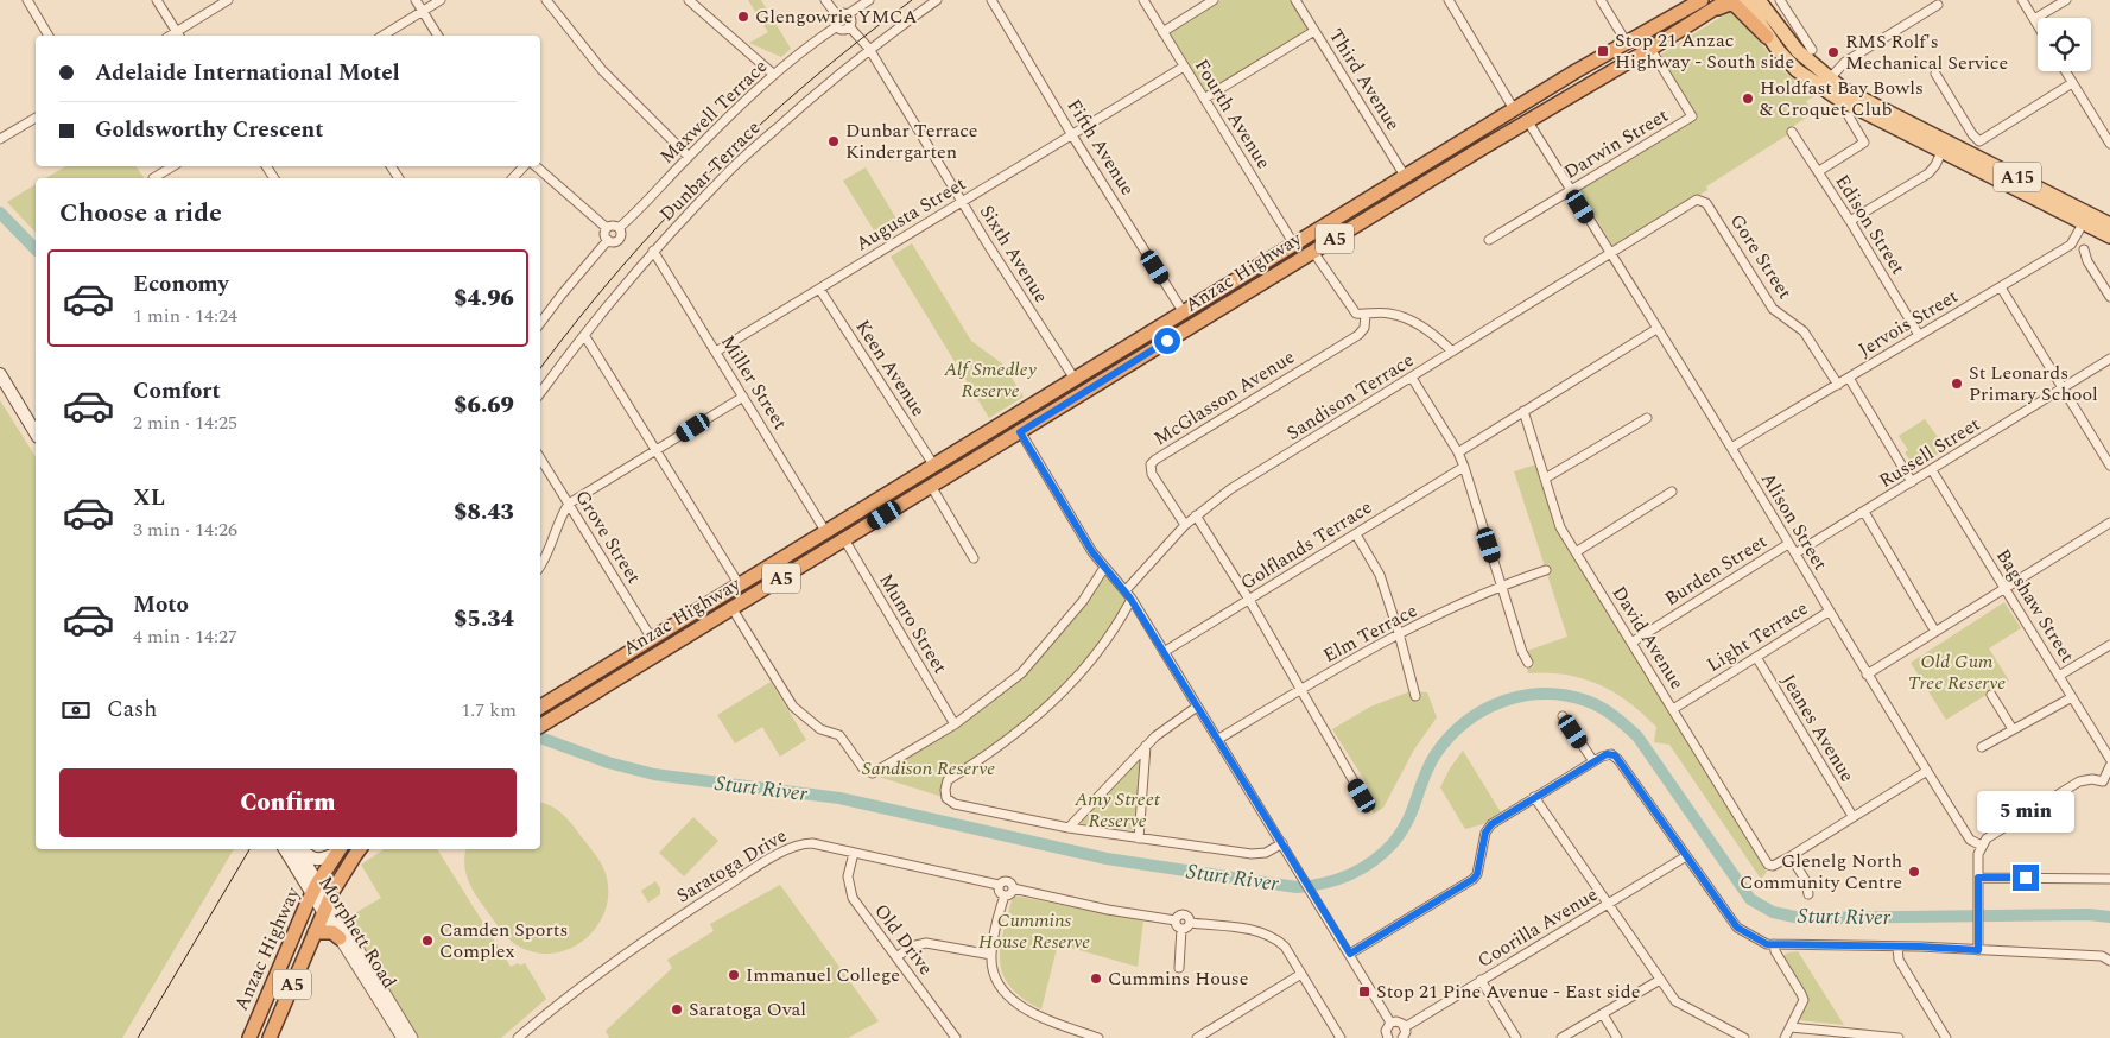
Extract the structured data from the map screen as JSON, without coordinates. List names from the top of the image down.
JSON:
{
  "streets": {
    "highway": ["A5", "Anzac Highway"],
    "main road": ["A15", "Morphett Road"],
    "street": [
      "Third Avenue",
      "Maxwell Terrace",
      "Fourth Avenue",
      "Darwin Street",
      "Fifth Avenue",
      "Dunbar Terrace",
      "Augusta Street",
      "Edison Street",
      "Sixth Avenue",
      "Gore Street",
      "Jervois Street",
      "Keen Avenue",
      "Miller Street",
      "Sandison Terrace",
      "McGlasson Avenue",
      "Russell Street",
      "Alison Street",
      "Grove Street",
      "Golflands Terrace",
      "Burden Street",
      "Bagshaw Street",
      "Munro Street",
      "Elm Terrace",
      "Light Terrace",
      "David Avenue",
      "Jeanes Avenue",
      "Saratoga Drive",
      "Coorilla Avenue",
      "Old Drive"
    ]
  },
  "crossings": [
    ["Third Avenue", "Anzac Highway"],
    ["Maxwell Terrace", "Sixth Avenue"],
    ["Fourth Avenue", "Augusta Street"],
    ["Fourth Avenue", "Anzac Highway"],
    ["Darwin Street", "Anzac Highway"],
    ["Darwin Street", "Alison Street"],
    ["Fifth Avenue", "Augusta Street"],
    ["Fifth Avenue", "Anzac Highway"],
    ["Dunbar Terrace", "Sixth Avenue"],
    ["Dunbar Terrace", "Miller Street"],
    ["A15", "Jervois Street"],
    ["Augusta Street", "Sixth Avenue"],
    ["Augusta Street", "Keen Avenue"],
    ["Augusta Street", "Miller Street"],
    ["Edison Street", "Jervois Street"],
    ["Sixth Avenue", "Anzac Highway"],
    ["Gore Street", "Jervois Street"],
    ["Gore Street", "Sandison Terrace"],
    ["Anzac Highway", "Keen Avenue"],
    ["Anzac Highway", "Miller Street"],
    ["Anzac Highway", "Alison Street"],
    ["Anzac Highway", "Grove Street"],
    ["Anzac Highway", "Munro Street"],
    ["Anzac Highway", "Morphett Road"],
    ["Jervois Street", "Alison Street"],
    ["Sandison Terrace", "McGlasson Avenue"],
    ["Sandison Terrace", "Alison Street"],
    ["Russell Street", "Alison Street"],
    ["Russell Street", "Bagshaw Street"],
    ["Alison Street", "Burden Street"],
    ["Alison Street", "Light Terrace"],
    ["Burden Street", "David Avenue"],
    ["Light Terrace", "David Avenue"],
    ["Light Terrace", "Jeanes Avenue"],
    ["Saratoga Drive", "Old Drive"]
  ],
  "water": ["Sturt River"],
  "parks": [
    "Alf Smedley Reserve",
    "Old Gum Tree Reserve",
    "Sandison Reserve",
    "Amy Street Reserve",
    "Cummins House Reserve"
  ],
  "places": {
    "other": [
      "Glengowrie YMCA",
      "RMS Rolf's Mechanical Service",
      "Holdfast Bay Bowls & Croquet Club",
      "Dunbar Terrace Kindergarten",
      "St Leonards Primary School",
      "Glenelg North Community Centre",
      "Camden Sports Complex",
      "Immanuel College",
      "Cummins House",
      "Saratoga Oval"
    ],
    "transit": ["Stop 21 Anzac Highway - South side", "Stop 21 Pine Avenue - East side"]
  },
  "page": {
    "banner": ["Adelaide International Motel", "Goldsworthy Crescent"],
    "heading": "Choose a ride",
    "list": [
      {
        "name": "Economy",
        "note": "1 min · 14:24",
        "value": "$4.96"
      },
      {
        "name": "Comfort",
        "note": "2 min · 14:25",
        "value": "$6.69"
      },
      {
        "name": "XL",
        "note": "3 min · 14:26",
        "value": "$8.43"
      },
      {
        "name": "Moto",
        "note": "4 min · 14:27",
        "value": "$5.34"
      }
    ],
    "pay": ["Cash", "1.7 km"],
    "buttons": "Confirm",
    "bubble": "5 min"
  }
}
